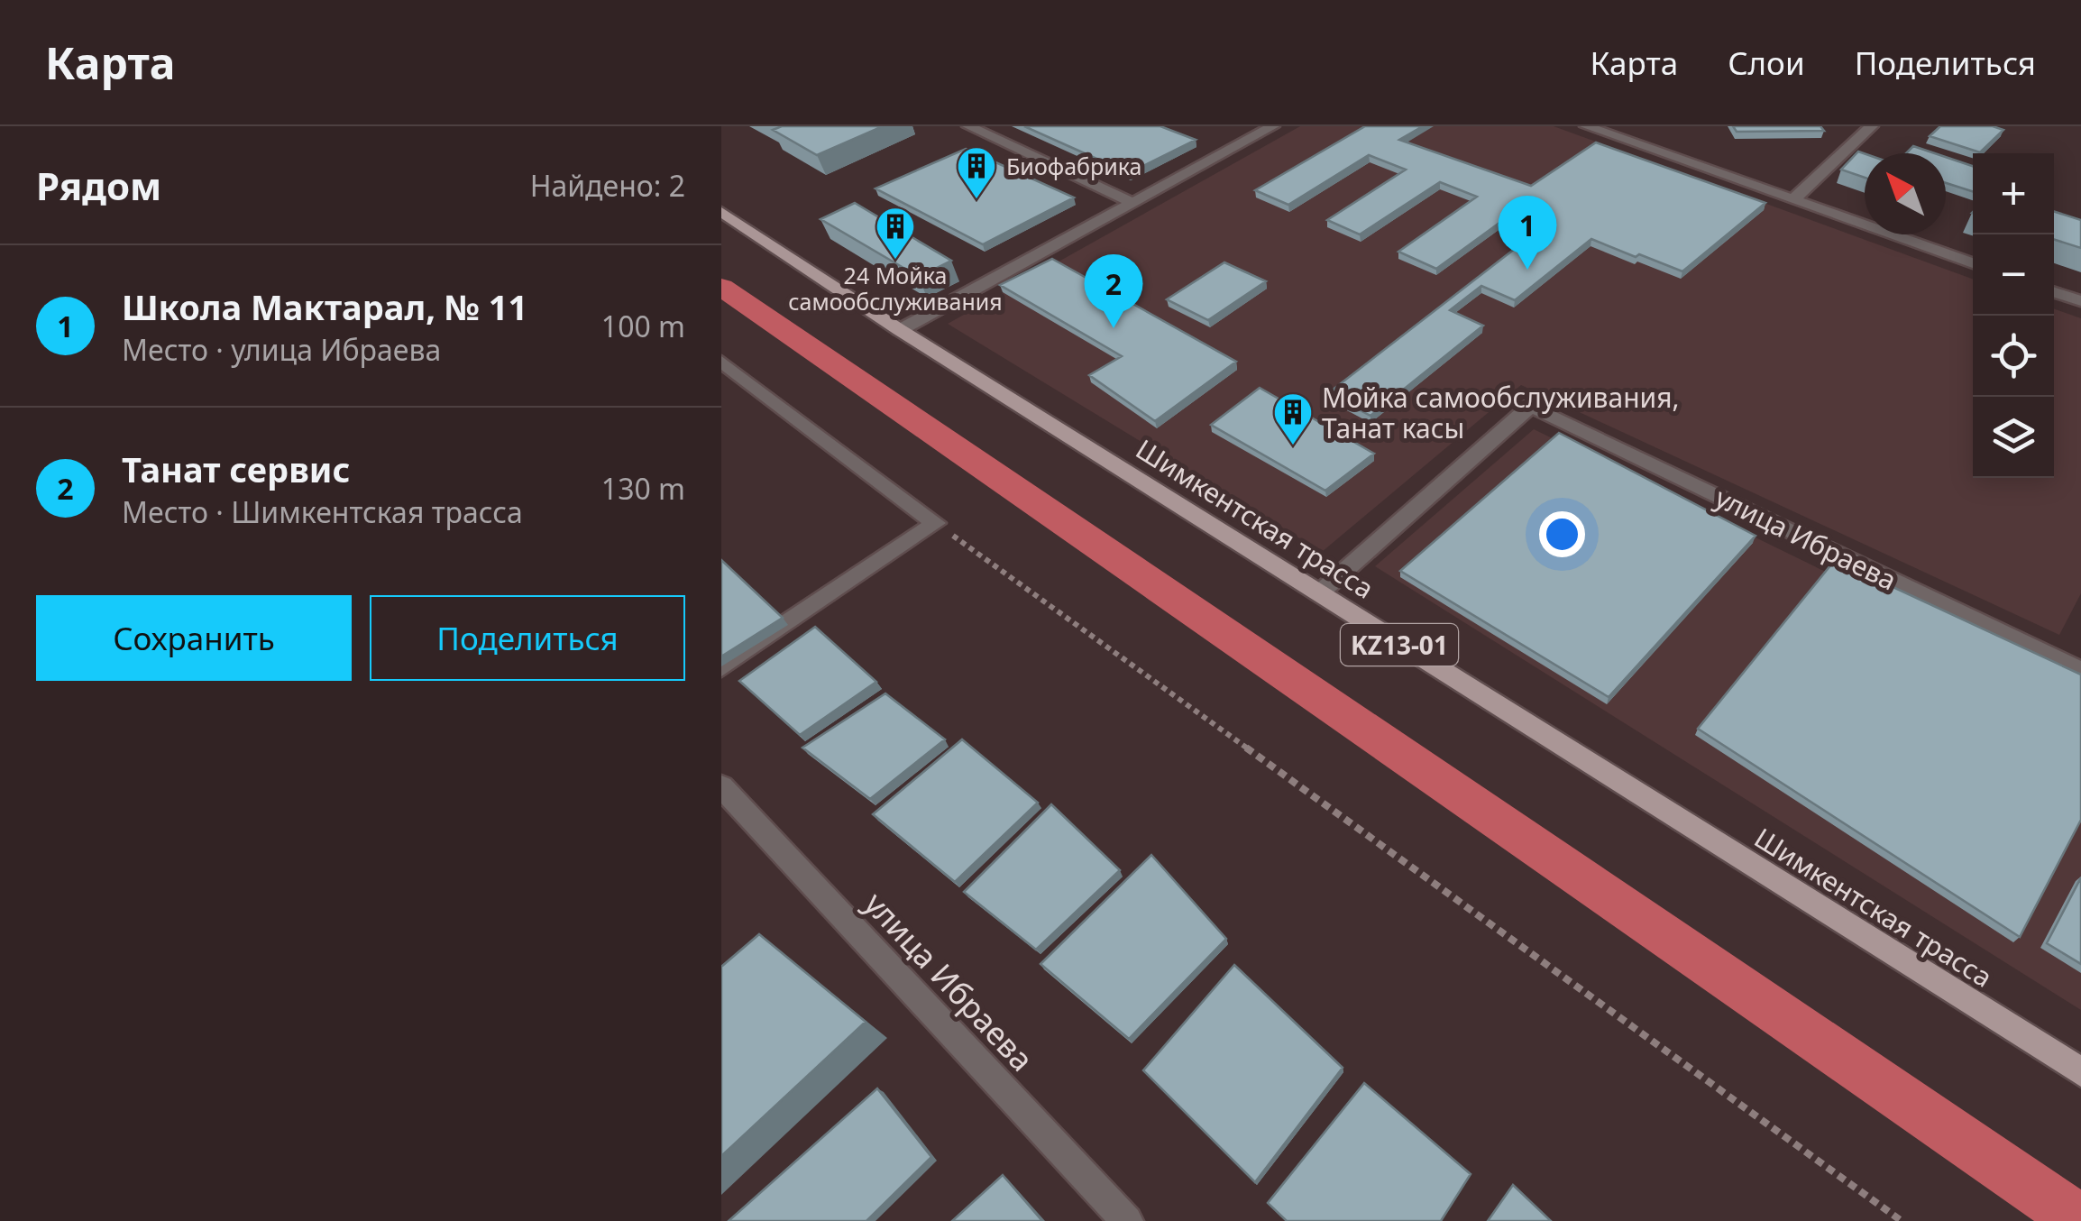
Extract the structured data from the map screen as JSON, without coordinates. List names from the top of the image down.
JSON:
{
  "streets": {
    "main road": ["Шимкентская трасса", "KZ13-01"],
    "street": ["улица Ибраева"]
  },
  "crossings": [
    ["Шимкентская трасса", "улица Ибраева"]
  ],
  "places": {
    "building": ["Биофабрика", "24 Мойка самообслуживания", "Мойка самообслуживания, Танат касы"]
  },
  "north": "top left",
  "page": {
    "header": "Карта",
    "nav": ["Карта", "Слои", "Поделиться"],
    "heading": ["Рядом", "Найдено: 2"],
    "map_buttons": ["+", "−"],
    "pins": ["1", "2"],
    "list": [
      {
        "mark": "1",
        "name": "Школа Мактарал, № 11",
        "note": "Место · улица Ибраева",
        "value": "100 m"
      },
      {
        "mark": "2",
        "name": "Танат сервис",
        "note": "Место · Шимкентская трасса",
        "value": "130 m"
      }
    ],
    "buttons": ["Сохранить", "Поделиться"]
  }
}
